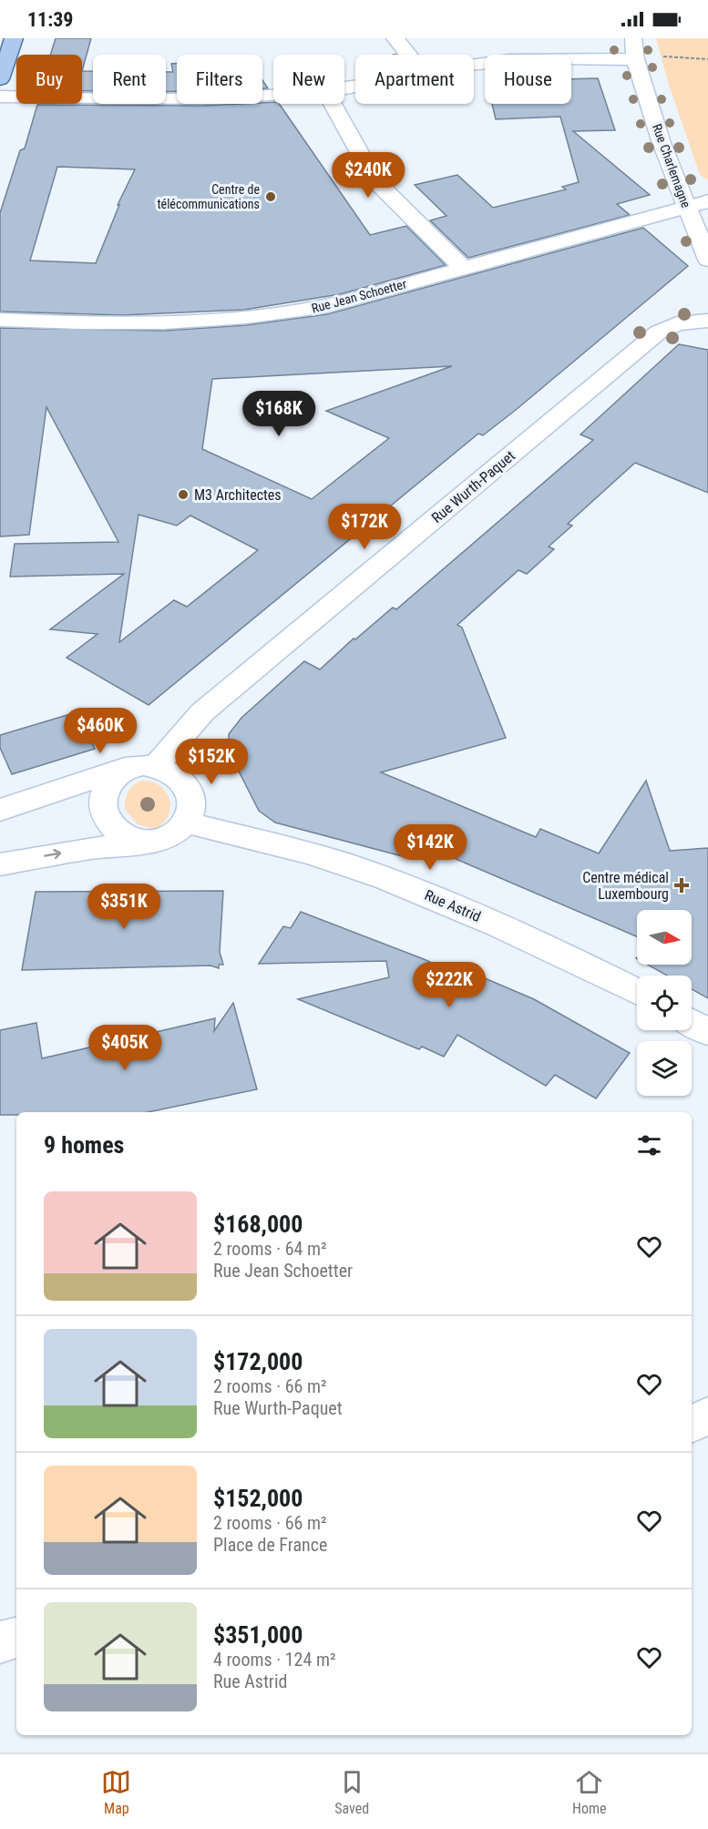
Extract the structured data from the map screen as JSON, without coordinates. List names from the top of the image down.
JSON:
{
  "streets": {
    "street": [
      "Rue Charlemagne",
      "Rue Jean Schoetter",
      "Rue Wurth-Paquet",
      "Rue Astrid"
    ]
  },
  "crossings": [
    ["Rue Charlemagne", "Rue Jean Schoetter"],
    ["Rue Wurth-Paquet", "Rue Astrid"]
  ],
  "places": {
    "other": ["Centre de télécommunications", "M3 Architectes"],
    "health": ["Centre médical Luxembourg"]
  },
  "north": "right",
  "page": {
    "status": "11:39",
    "chip": [
      "Buy",
      "Rent",
      "Filters",
      "New",
      "Apartment",
      "House"
    ],
    "price": [
      "$240K",
      "$168K",
      "$172K",
      "$460K",
      "$152K",
      "$142K",
      "$351K",
      "$222K",
      "$405K"
    ],
    "heading": "9 homes",
    "list": [
      {
        "name": "$168,000",
        "note": "2 rooms · 64 m² · Rue Jean Schoetter"
      },
      {
        "name": "$172,000",
        "note": "2 rooms · 66 m² · Rue Wurth-Paquet"
      },
      {
        "name": "$152,000",
        "note": "2 rooms · 66 m² · Place de France"
      },
      {
        "name": "$351,000",
        "note": "4 rooms · 124 m² · Rue Astrid"
      }
    ],
    "tabs": ["Map", "Saved", "Home"]
  }
}
